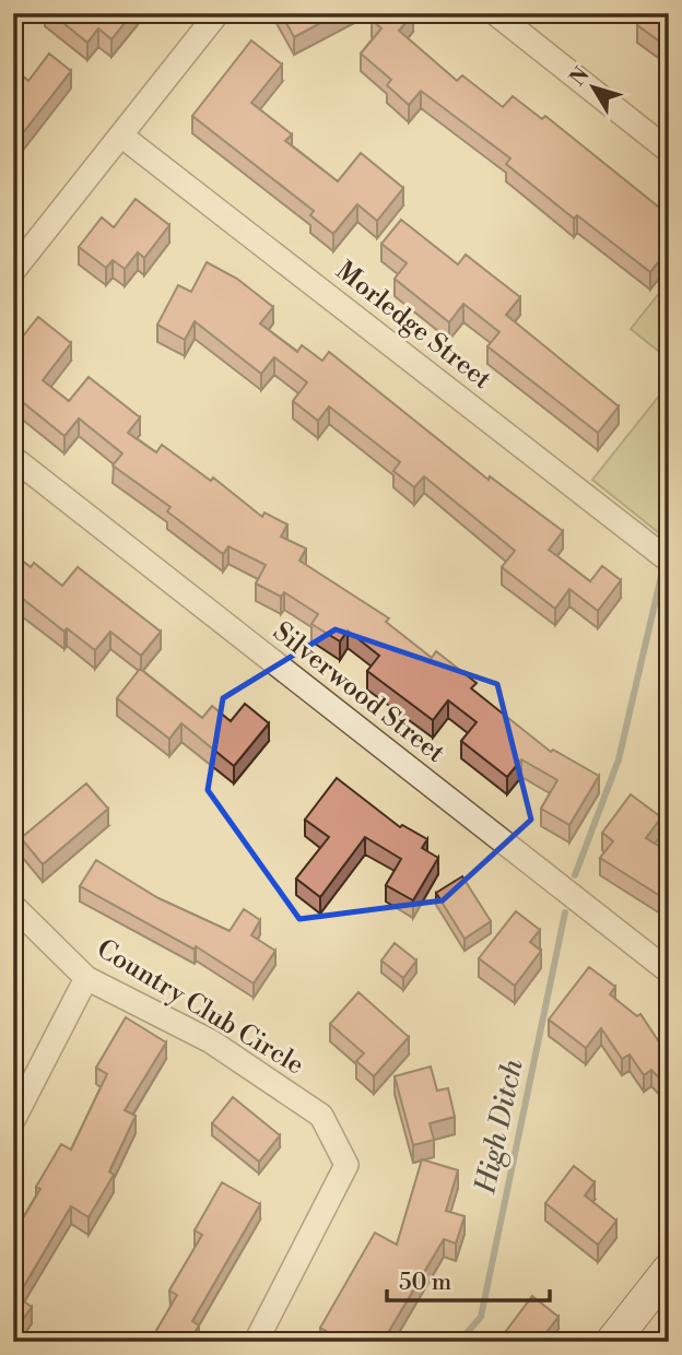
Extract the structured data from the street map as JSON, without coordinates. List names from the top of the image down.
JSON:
{
  "streets": {
    "street": ["Morledge Street", "Silverwood Street", "Country Club Circle"]
  },
  "water": ["High Ditch"],
  "scale_bar": "50 m",
  "north": "top left"
}
